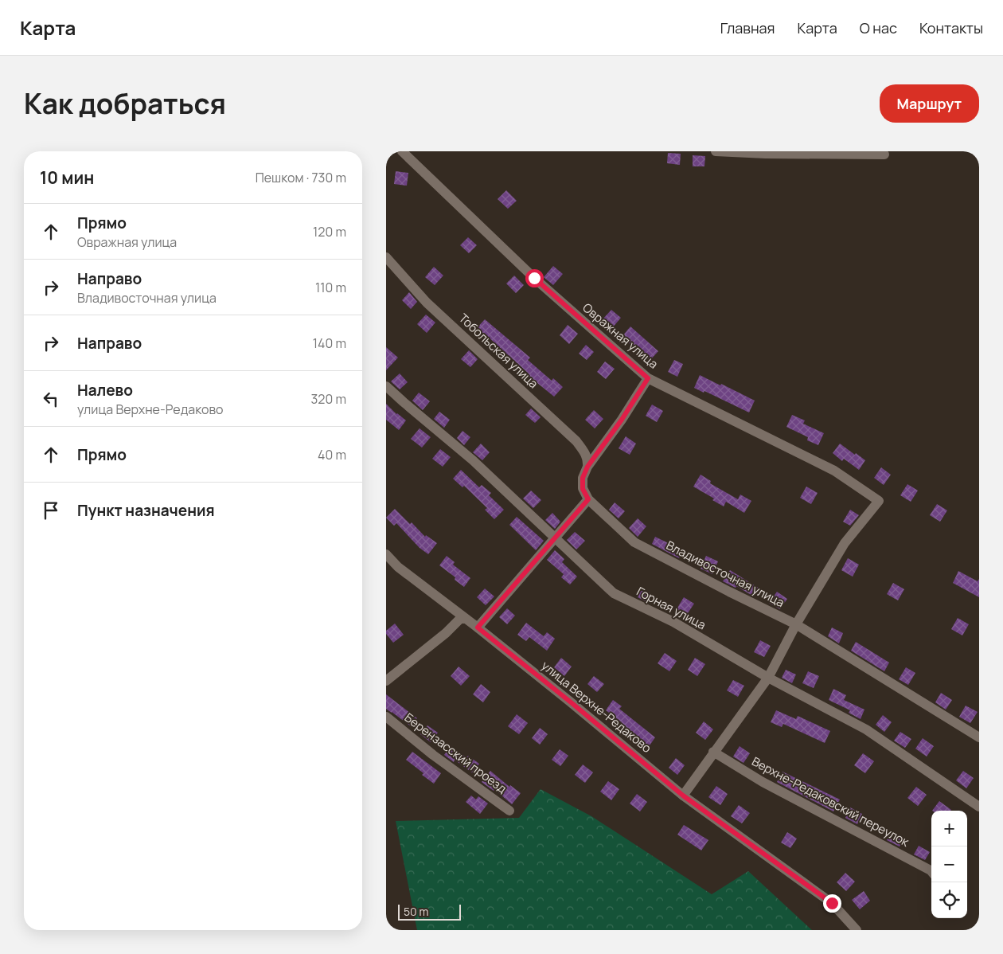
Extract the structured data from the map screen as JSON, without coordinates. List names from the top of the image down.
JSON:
{
  "streets": {
    "street": [
      "Овражная улица",
      "Тобольская улица",
      "Владивосточная улица",
      "Горная улица",
      "улица Верхне-Редаково",
      "Берензасский проезд",
      "Верхне-Редаковский переулок"
    ]
  },
  "crossings": [
    ["Овражная улица", "Владивосточная улица"]
  ],
  "scale_bar": "50 m",
  "page": {
    "header": "Карта",
    "nav": [
      "Главная",
      "Карта",
      "О нас",
      "Контакты"
    ],
    "title": "Как добраться",
    "buttons": "Маршрут",
    "heading": ["10 мин", "Пешком · 730 m"],
    "list": [
      ["Прямо", "Овражная улица", "120 m"],
      ["Направо", "Владивосточная улица", "110 m"],
      ["Направо", "140 m"],
      ["Налево", "улица Верхне-Редаково", "320 m"],
      ["Прямо", "40 m"],
      "Пункт назначения"
    ],
    "map_buttons": ["+", "−"],
    "scale": "50 m"
  }
}
